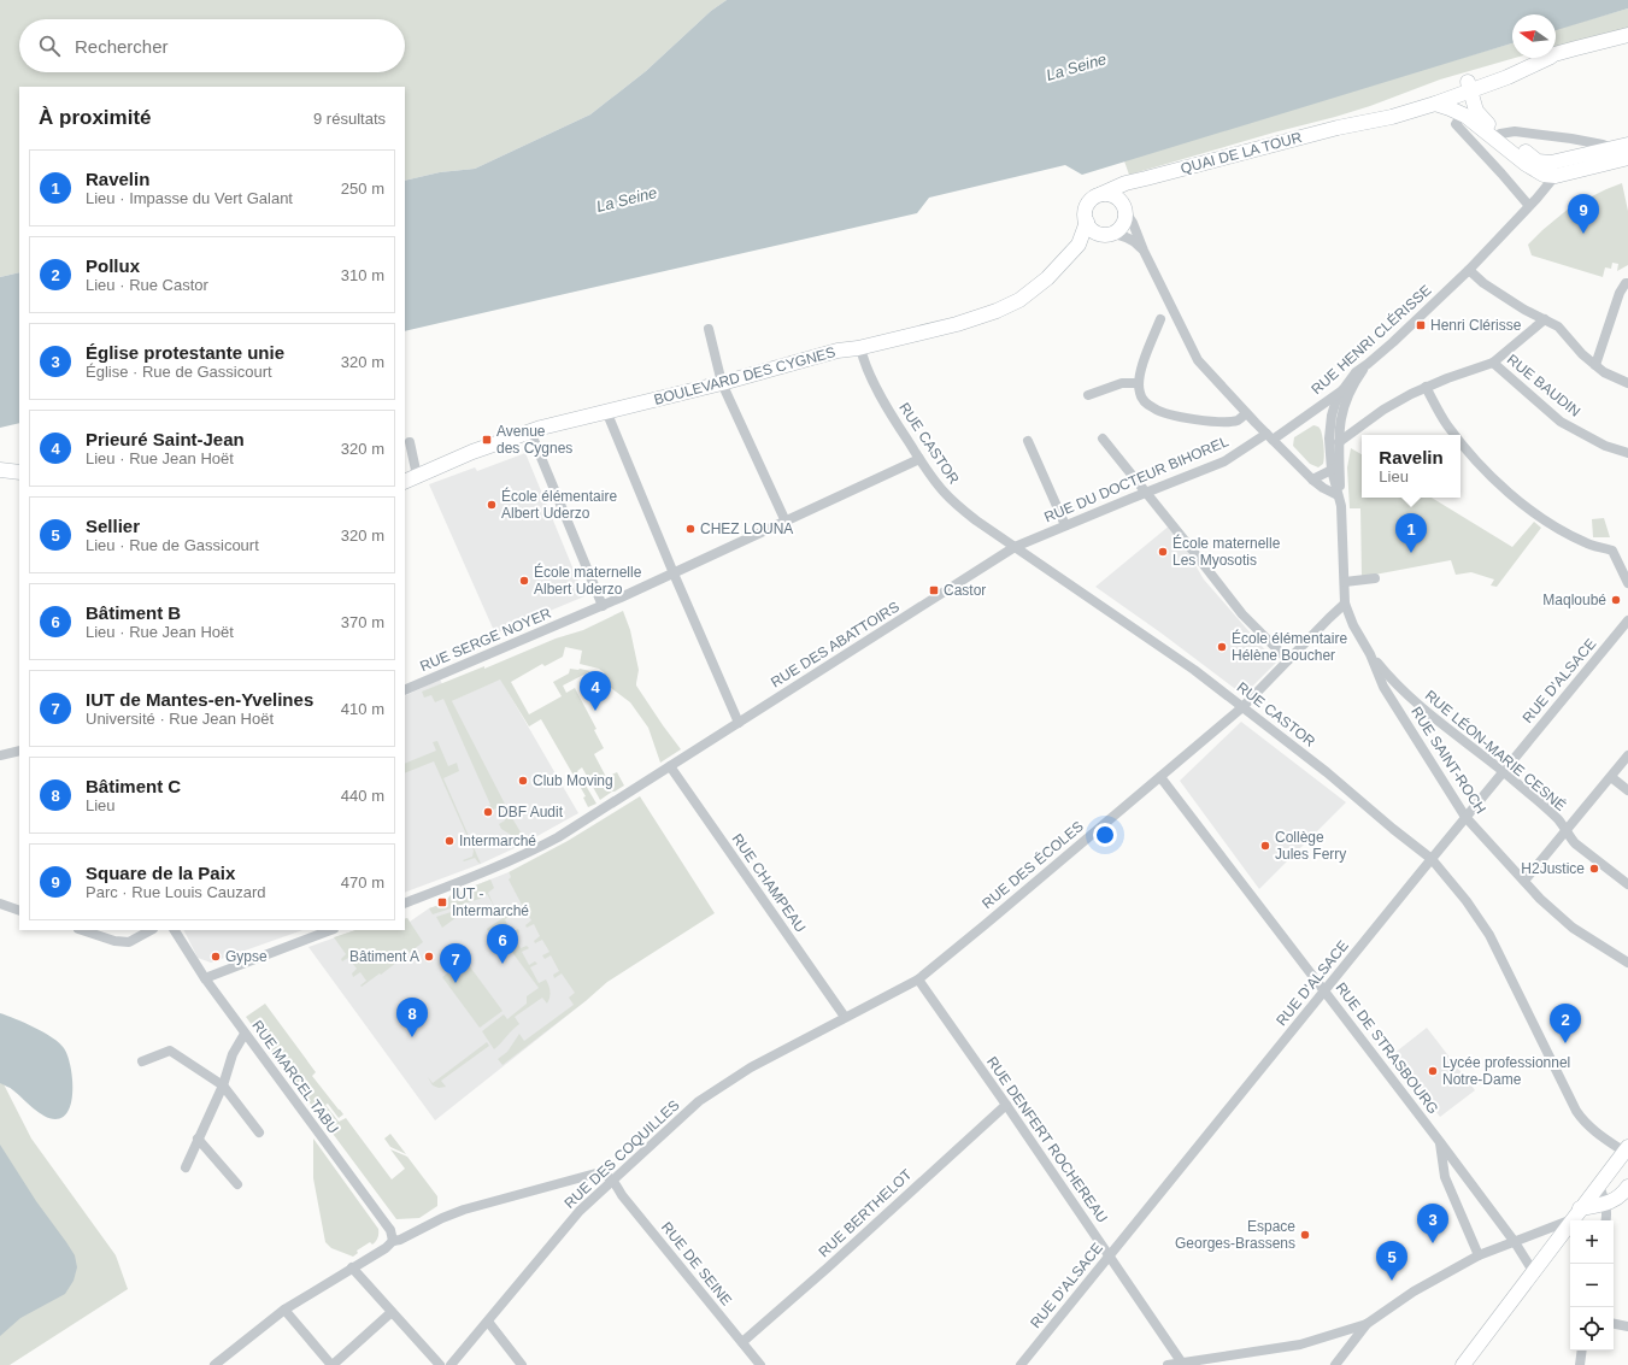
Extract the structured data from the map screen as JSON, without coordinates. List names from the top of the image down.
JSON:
{
  "streets": {
    "main road": ["QUAI DE LA TOUR", "BOULEVARD DES CYGNES"],
    "street": [
      "RUE HENRI CLÉRISSE",
      "RUE BAUDIN",
      "RUE CASTOR",
      "RUE DU DOCTEUR BIHOREL",
      "RUE SERGE NOYER",
      "RUE DES ABATTOIRS",
      "RUE D'ALSACE",
      "RUE LÉON-MARIE CESNÉ",
      "RUE SAINT-ROCH",
      "RUE DES ÉCOLES",
      "RUE CHAMPEAU",
      "RUE DE STRASBOURG",
      "RUE MARCEL TABU",
      "RUE DENFERT ROCHEREAU",
      "RUE DES COQUILLES",
      "RUE BERTHELOT",
      "RUE DE SEINE"
    ]
  },
  "crossings": [
    ["QUAI DE LA TOUR", "BOULEVARD DES CYGNES"],
    ["RUE HENRI CLÉRISSE", "RUE DU DOCTEUR BIHOREL"],
    ["BOULEVARD DES CYGNES", "RUE CASTOR"],
    ["RUE CASTOR", "RUE DU DOCTEUR BIHOREL"],
    ["RUE CASTOR", "RUE SERGE NOYER"],
    ["RUE CASTOR", "RUE DES ABATTOIRS"],
    ["RUE CASTOR", "RUE D'ALSACE"],
    ["RUE CASTOR", "RUE DES ÉCOLES"],
    ["RUE DU DOCTEUR BIHOREL", "RUE DES ABATTOIRS"],
    ["RUE DES ABATTOIRS", "RUE CHAMPEAU"],
    ["RUE D'ALSACE", "RUE LÉON-MARIE CESNÉ"],
    ["RUE D'ALSACE", "RUE SAINT-ROCH"],
    ["RUE D'ALSACE", "RUE DE STRASBOURG"],
    ["RUE D'ALSACE", "RUE DENFERT ROCHEREAU"],
    ["RUE LÉON-MARIE CESNÉ", "RUE SAINT-ROCH"],
    ["RUE SAINT-ROCH", "RUE DES ÉCOLES"],
    ["RUE DES ÉCOLES", "RUE CHAMPEAU"],
    ["RUE DES ÉCOLES", "RUE DE STRASBOURG"],
    ["RUE DES ÉCOLES", "RUE DENFERT ROCHEREAU"],
    ["RUE DES ÉCOLES", "RUE DES COQUILLES"],
    ["RUE DENFERT ROCHEREAU", "RUE BERTHELOT"],
    ["RUE DES COQUILLES", "RUE DE SEINE"],
    ["RUE BERTHELOT", "RUE DE SEINE"]
  ],
  "water": ["La Seine"],
  "places": {
    "transit": [
      "Henri Clérisse",
      "Avenue des Cygnes",
      "Castor",
      "IUT - Intermarché"
    ],
    "other": [
      "École élémentaire Albert Uderzo",
      "CHEZ LOUNA",
      "École maternelle Les Myosotis",
      "École maternelle Albert Uderzo",
      "Maqloubé",
      "École élémentaire Hélène Boucher",
      "Club Moving",
      "DBF Audit",
      "Intermarché",
      "Collège Jules Ferry",
      "H2Justice",
      "Gypse",
      "Bâtiment A",
      "Lycée professionnel Notre-Dame",
      "Espace Georges-Brassens"
    ]
  },
  "north": "left",
  "page": {
    "search": "Rechercher",
    "heading": ["À proximité", "9 résultats"],
    "list": [
      {
        "mark": "1",
        "name": "Ravelin",
        "note": "Lieu · Impasse du Vert Galant",
        "value": "250 m"
      },
      {
        "mark": "2",
        "name": "Pollux",
        "note": "Lieu · Rue Castor",
        "value": "310 m"
      },
      {
        "mark": "3",
        "name": "Église protestante unie",
        "note": "Église · Rue de Gassicourt",
        "value": "320 m"
      },
      {
        "mark": "4",
        "name": "Prieuré Saint-Jean",
        "note": "Lieu · Rue Jean Hoët",
        "value": "320 m"
      },
      {
        "mark": "5",
        "name": "Sellier",
        "note": "Lieu · Rue de Gassicourt",
        "value": "320 m"
      },
      {
        "mark": "6",
        "name": "Bâtiment B",
        "note": "Lieu · Rue Jean Hoët",
        "value": "370 m"
      },
      {
        "mark": "7",
        "name": "IUT de Mantes-en-Yvelines",
        "note": "Université · Rue Jean Hoët",
        "value": "410 m"
      },
      {
        "mark": "8",
        "name": "Bâtiment C",
        "note": "Lieu",
        "value": "440 m"
      },
      {
        "mark": "9",
        "name": "Square de la Paix",
        "note": "Parc · Rue Louis Cauzard",
        "value": "470 m"
      }
    ],
    "pins": [
      "9",
      "1",
      "4",
      "6",
      "7",
      "8",
      "2",
      "3",
      "5"
    ],
    "popup": ["Ravelin", "Lieu"],
    "map_buttons": ["+", "−"]
  }
}
